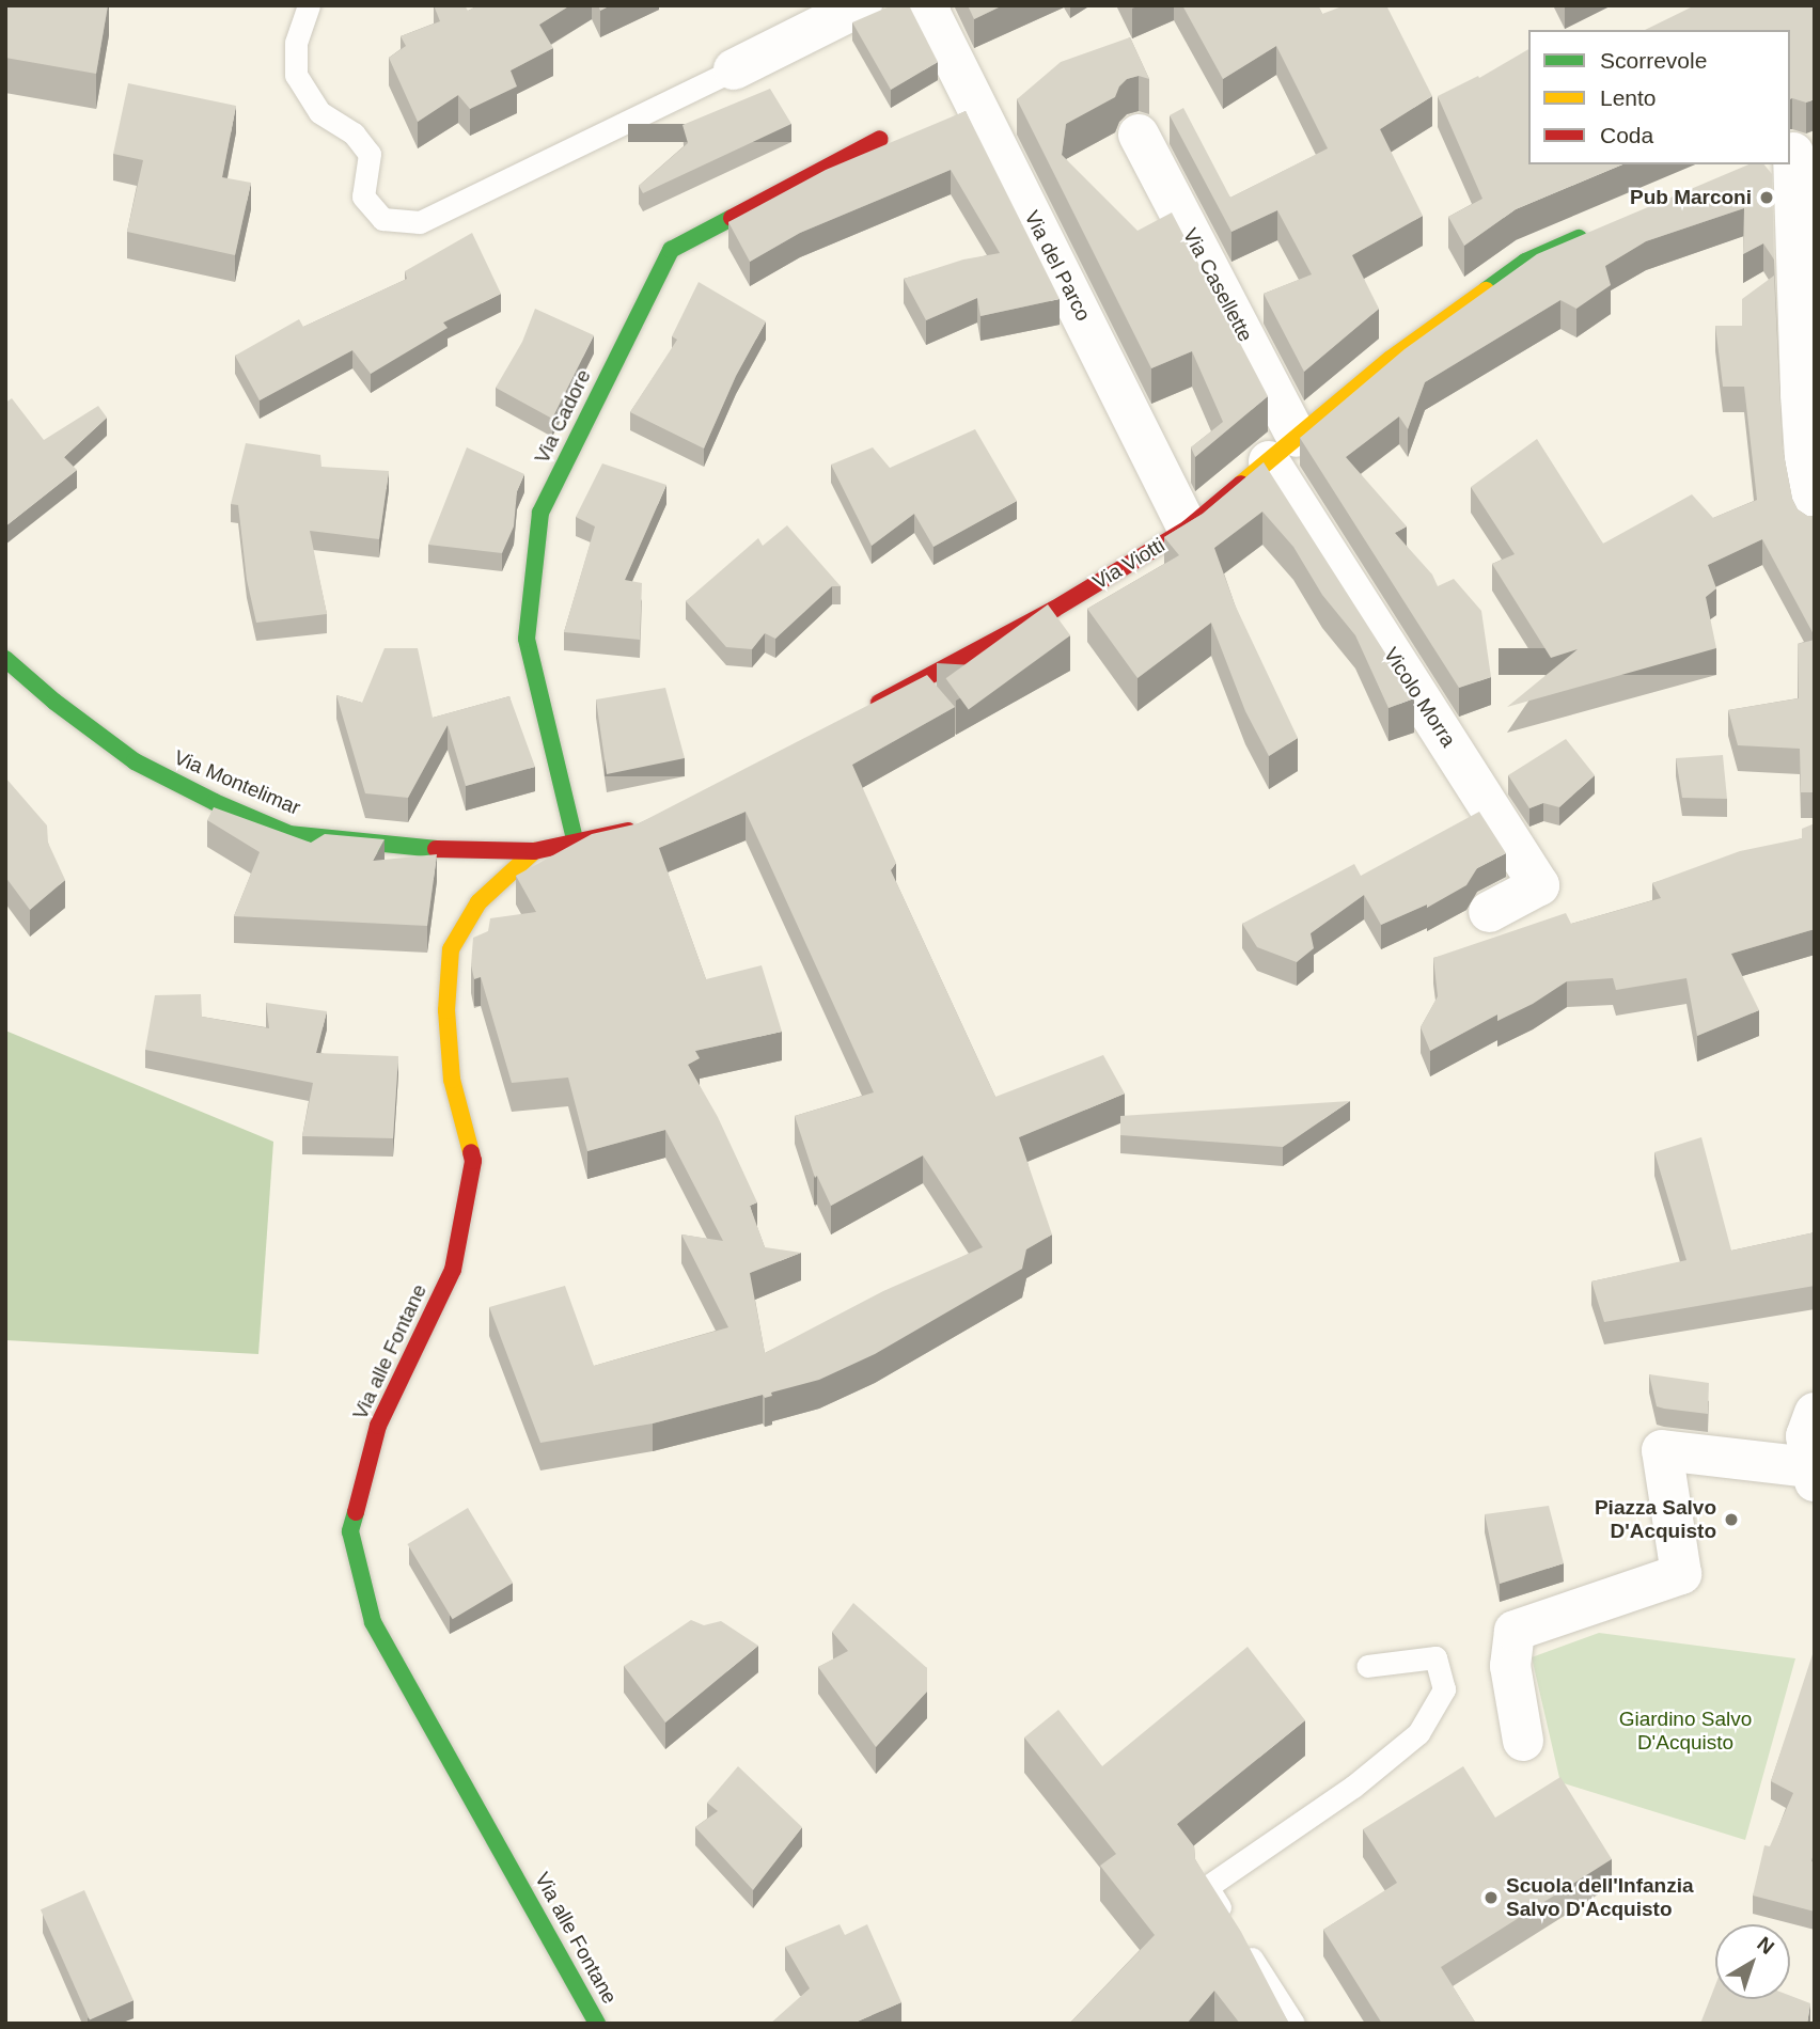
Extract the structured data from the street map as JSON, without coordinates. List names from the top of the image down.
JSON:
{
  "streets": {
    "street": [
      "Via del Parco",
      "Via Casellette",
      "Via Cadore",
      "Via Viotti",
      "Vicolo Morra",
      "Via Montelimar",
      "Via alle Fontane"
    ]
  },
  "crossings": [
    ["Via del Parco", "Via Viotti"],
    ["Via Casellette", "Via Viotti"],
    ["Via Casellette", "Vicolo Morra"],
    ["Via Viotti", "Vicolo Morra"],
    ["Via Montelimar", "Via alle Fontane"]
  ],
  "parks": ["Giardino Salvo D'Acquisto"],
  "places": ["Pub Marconi", "Piazza Salvo D'Acquisto", "Scuola dell'Infanzia Salvo D'Acquisto"],
  "legend": ["Scorrevole", "Lento", "Coda"],
  "north": "top right"
}
